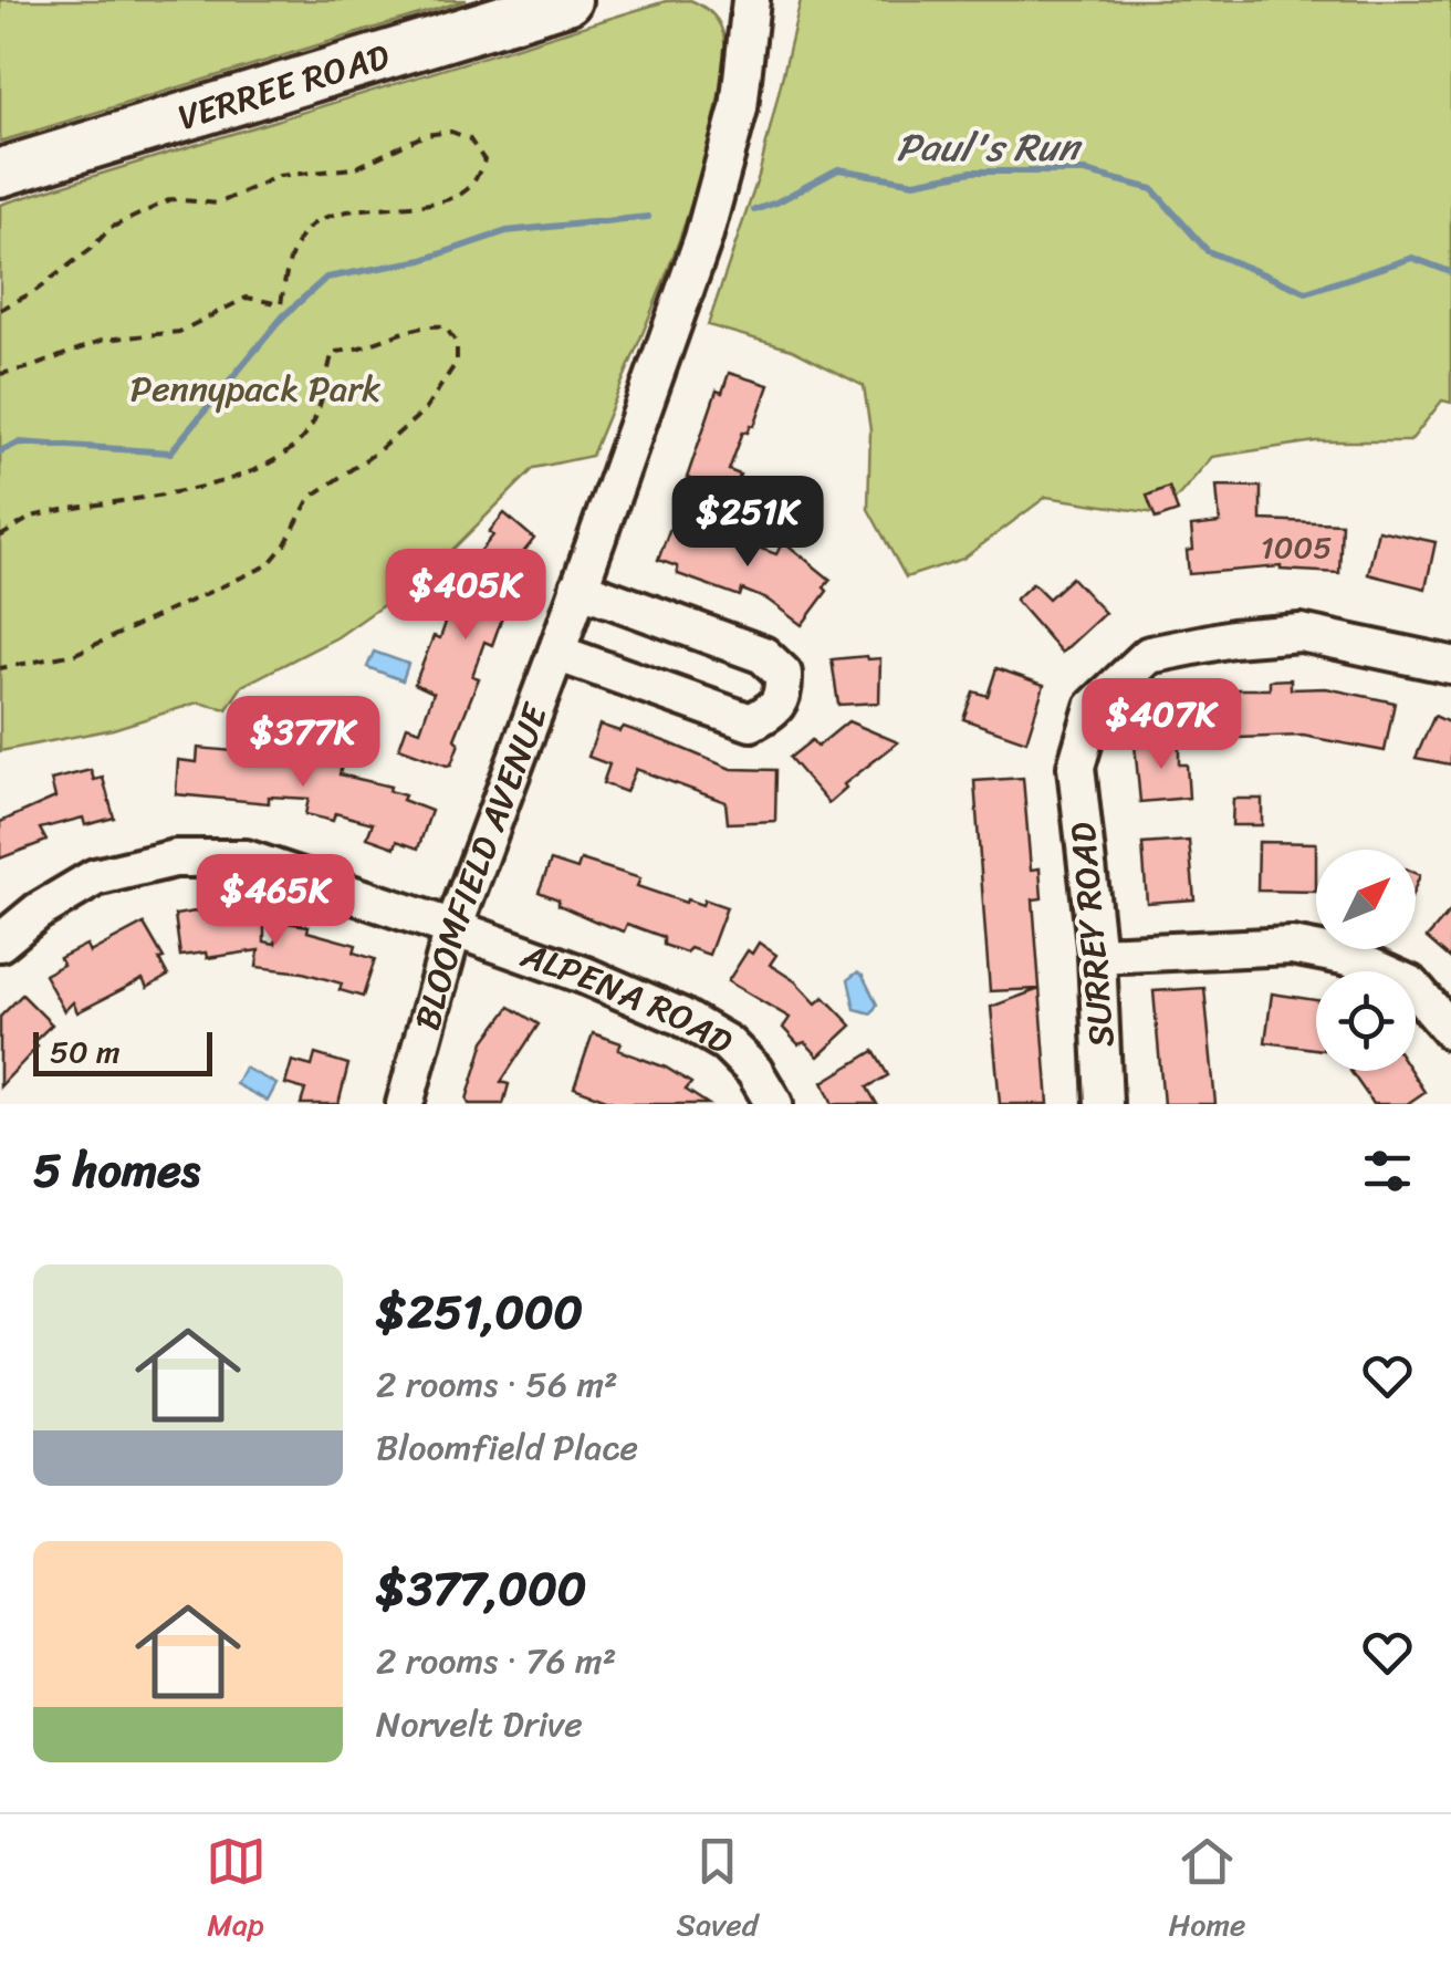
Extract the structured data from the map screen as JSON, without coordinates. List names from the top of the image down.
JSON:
{
  "streets": {
    "main road": ["VERREE ROAD"],
    "street": ["BLOOMFIELD AVENUE", "SURREY ROAD", "ALPENA ROAD"]
  },
  "crossings": [
    ["BLOOMFIELD AVENUE", "ALPENA ROAD"]
  ],
  "water": ["Paul's Run"],
  "parks": ["Pennypack Park"],
  "house_numbers": ["1005"],
  "scale_bar": "50 m",
  "north": "top right",
  "page": {
    "price": [
      "$251K",
      "$405K",
      "$407K",
      "$377K",
      "$465K"
    ],
    "scale": "50 m",
    "heading": "5 homes",
    "list": [
      {
        "name": "$251,000",
        "note": "2 rooms · 56 m² · Bloomfield Place"
      },
      {
        "name": "$377,000",
        "note": "2 rooms · 76 m² · Norvelt Drive"
      }
    ],
    "tabs": ["Map", "Saved", "Home"]
  }
}
